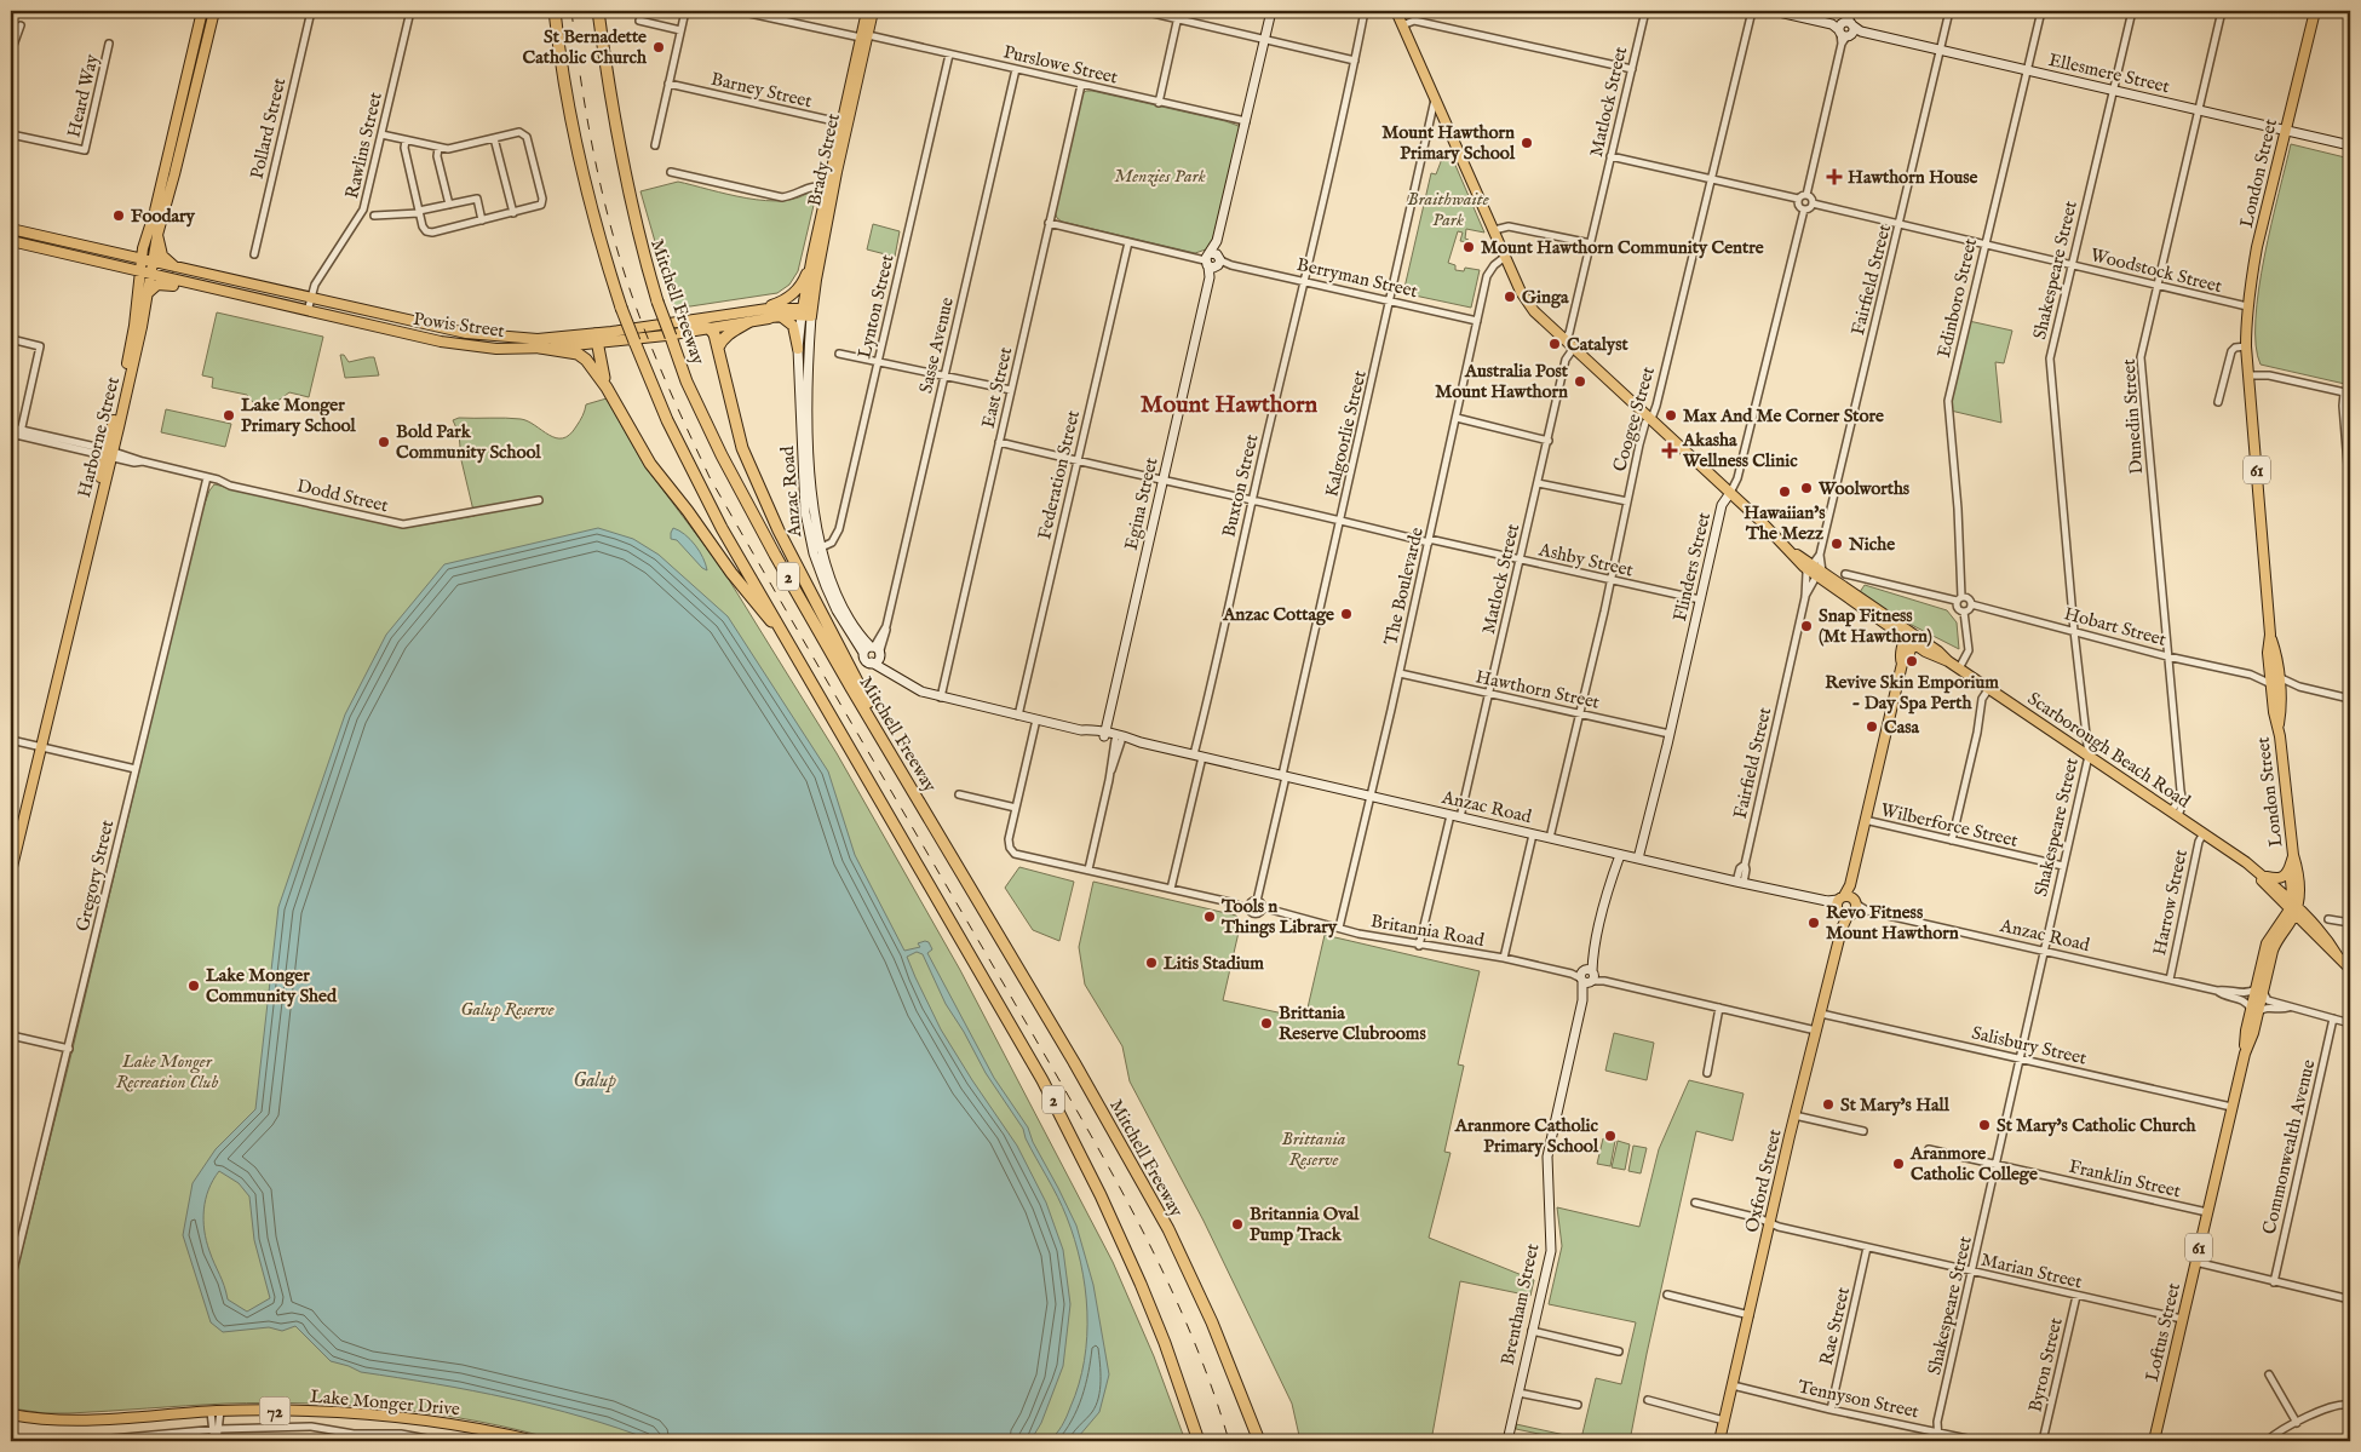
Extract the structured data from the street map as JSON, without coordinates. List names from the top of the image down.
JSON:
{
  "streets": {
    "highway": ["Mitchell Freeway", "2"],
    "main road": [
      "Brady Street",
      "London Street",
      "Powis Street",
      "Harborne Street",
      "61",
      "Scarborough Beach Road",
      "Oxford Street",
      "Loftus Street",
      "Lake Monger Drive",
      "72"
    ],
    "street": [
      "Purslowe Street",
      "Ellesmere Street",
      "Barney Street",
      "Heard Way",
      "Matlock Street",
      "Pollard Street",
      "Rawlins Street",
      "Shakespeare Street",
      "Woodstock Street",
      "Berryman Street",
      "Fairfield Street",
      "Edinboro Street",
      "Lynton Street",
      "Sasse Avenue",
      "East Street",
      "Dunedin Street",
      "Coogee Street",
      "Kalgoorlie Street",
      "Federation Street",
      "Buxton Street",
      "Anzac Road",
      "Dodd Street",
      "Egina Street",
      "Ashby Street",
      "Flinders Street",
      "The Boulevarde",
      "Hobart Street",
      "Hawthorn Street",
      "Wilberforce Street",
      "Gregory Street",
      "Harrow Street",
      "Britannia Road",
      "Salisbury Street",
      "Commonwealth Avenue",
      "Franklin Street",
      "Marian Street",
      "Brentham Street",
      "Rae Street",
      "Byron Street",
      "Tennyson Street"
    ]
  },
  "crossings": [
    ["Purslowe Street", "Brady Street"],
    ["Purslowe Street", "Lynton Street"],
    ["Purslowe Street", "Sasse Avenue"],
    ["Purslowe Street", "East Street"],
    ["Purslowe Street", "Egina Street"],
    ["Ellesmere Street", "London Street"],
    ["Ellesmere Street", "Shakespeare Street"],
    ["Ellesmere Street", "Fairfield Street"],
    ["Ellesmere Street", "Edinboro Street"],
    ["Ellesmere Street", "Dunedin Street"],
    ["Barney Street", "Brady Street"],
    ["Matlock Street", "Anzac Road"],
    ["Matlock Street", "Ashby Street"],
    ["Matlock Street", "Hawthorn Street"],
    ["Matlock Street", "Scarborough Beach Road"],
    ["Rawlins Street", "Powis Street"],
    ["Brady Street", "Powis Street"],
    ["Brady Street", "Anzac Road"],
    ["London Street", "Woodstock Street"],
    ["London Street", "Hobart Street"],
    ["London Street", "Scarborough Beach Road"],
    ["London Street", "Loftus Street"],
    ["Shakespeare Street", "Woodstock Street"],
    ["Shakespeare Street", "Anzac Road"],
    ["Shakespeare Street", "Hobart Street"],
    ["Shakespeare Street", "Scarborough Beach Road"],
    ["Shakespeare Street", "Wilberforce Street"],
    ["Shakespeare Street", "Salisbury Street"],
    ["Shakespeare Street", "Franklin Street"],
    ["Shakespeare Street", "Marian Street"],
    ["Shakespeare Street", "Tennyson Street"],
    ["Woodstock Street", "Fairfield Street"],
    ["Woodstock Street", "Edinboro Street"],
    ["Woodstock Street", "Dunedin Street"],
    ["Woodstock Street", "Flinders Street"],
    ["Berryman Street", "East Street"],
    ["Berryman Street", "Kalgoorlie Street"],
    ["Berryman Street", "Federation Street"],
    ["Berryman Street", "Buxton Street"],
    ["Berryman Street", "Egina Street"],
    ["Berryman Street", "The Boulevarde"],
    ["Fairfield Street", "Anzac Road"],
    ["Fairfield Street", "Scarborough Beach Road"],
    ["Edinboro Street", "Hobart Street"],
    ["Lynton Street", "Anzac Road"],
    ["Powis Street", "Harborne Street"],
    ["Powis Street", "Anzac Road"],
    ["Sasse Avenue", "Anzac Road"],
    ["East Street", "Anzac Road"],
    ["East Street", "Ashby Street"],
    ["Dunedin Street", "Hobart Street"],
    ["Dunedin Street", "Scarborough Beach Road"],
    ["Coogee Street", "Anzac Road"],
    ["Coogee Street", "Ashby Street"],
    ["Coogee Street", "Hawthorn Street"],
    ["Coogee Street", "Scarborough Beach Road"],
    ["Kalgoorlie Street", "Anzac Road"],
    ["Kalgoorlie Street", "Ashby Street"],
    ["Kalgoorlie Street", "Scarborough Beach Road"],
    ["Kalgoorlie Street", "Britannia Road"],
    ["Harborne Street", "Dodd Street"],
    ["Federation Street", "Anzac Road"],
    ["Federation Street", "Ashby Street"],
    ["Buxton Street", "Anzac Road"],
    ["Buxton Street", "Ashby Street"],
    ["Buxton Street", "Britannia Road"],
    ["Anzac Road", "Egina Street"],
    ["Anzac Road", "Flinders Street"],
    ["Anzac Road", "The Boulevarde"],
    ["Anzac Road", "Harrow Street"],
    ["Anzac Road", "Oxford Street"],
    ["Anzac Road", "Loftus Street"],
    ["Dodd Street", "Gregory Street"],
    ["Egina Street", "Ashby Street"],
    ["Ashby Street", "Flinders Street"],
    ["Ashby Street", "The Boulevarde"],
    ["Flinders Street", "Hawthorn Street"],
    ["Flinders Street", "Scarborough Beach Road"],
    ["The Boulevarde", "Hawthorn Street"],
    ["The Boulevarde", "Scarborough Beach Road"],
    ["The Boulevarde", "Britannia Road"],
    ["Scarborough Beach Road", "Harrow Street"],
    ["Scarborough Beach Road", "Loftus Street"],
    ["Britannia Road", "Oxford Street"],
    ["Britannia Road", "Brentham Street"],
    ["Salisbury Street", "Oxford Street"],
    ["Salisbury Street", "Loftus Street"],
    ["Franklin Street", "Loftus Street"],
    ["Oxford Street", "Marian Street"],
    ["Oxford Street", "Tennyson Street"],
    ["Marian Street", "Rae Street"],
    ["Marian Street", "Loftus Street"],
    ["Marian Street", "Byron Street"],
    ["Rae Street", "Tennyson Street"]
  ],
  "districts": ["Mount Hawthorn"],
  "water": ["Galup"],
  "parks": [
    "Menzies Park",
    "Braithwaite Park",
    "Galup Reserve",
    "Lake Monger Recreation Club",
    "Brittania Reserve"
  ],
  "places": {
    "other": [
      "St Bernadette Catholic Church",
      "Mount Hawthorn Primary School",
      "Foodary",
      "Mount Hawthorn Community Centre",
      "Ginga",
      "Catalyst",
      "Australia Post Mount Hawthorn",
      "Lake Monger Primary School",
      "Max And Me Corner Store",
      "Bold Park Community School",
      "Woolworths",
      "Hawaiian's The Mezz",
      "Niche",
      "Anzac Cottage",
      "Snap Fitness (Mt Hawthorn)",
      "Revive Skin Emporium - Day Spa Perth",
      "Casa",
      "Tools n Things Library",
      "Revo Fitness Mount Hawthorn",
      "Litis Stadium",
      "Lake Monger Community Shed",
      "Brittania Reserve Clubrooms",
      "St Mary's Hall",
      "St Mary's Catholic Church",
      "Aranmore Catholic Primary School",
      "Aranmore Catholic College",
      "Britannia Oval Pump Track"
    ],
    "health": ["Hawthorn House", "Akasha Wellness Clinic"]
  }
}
